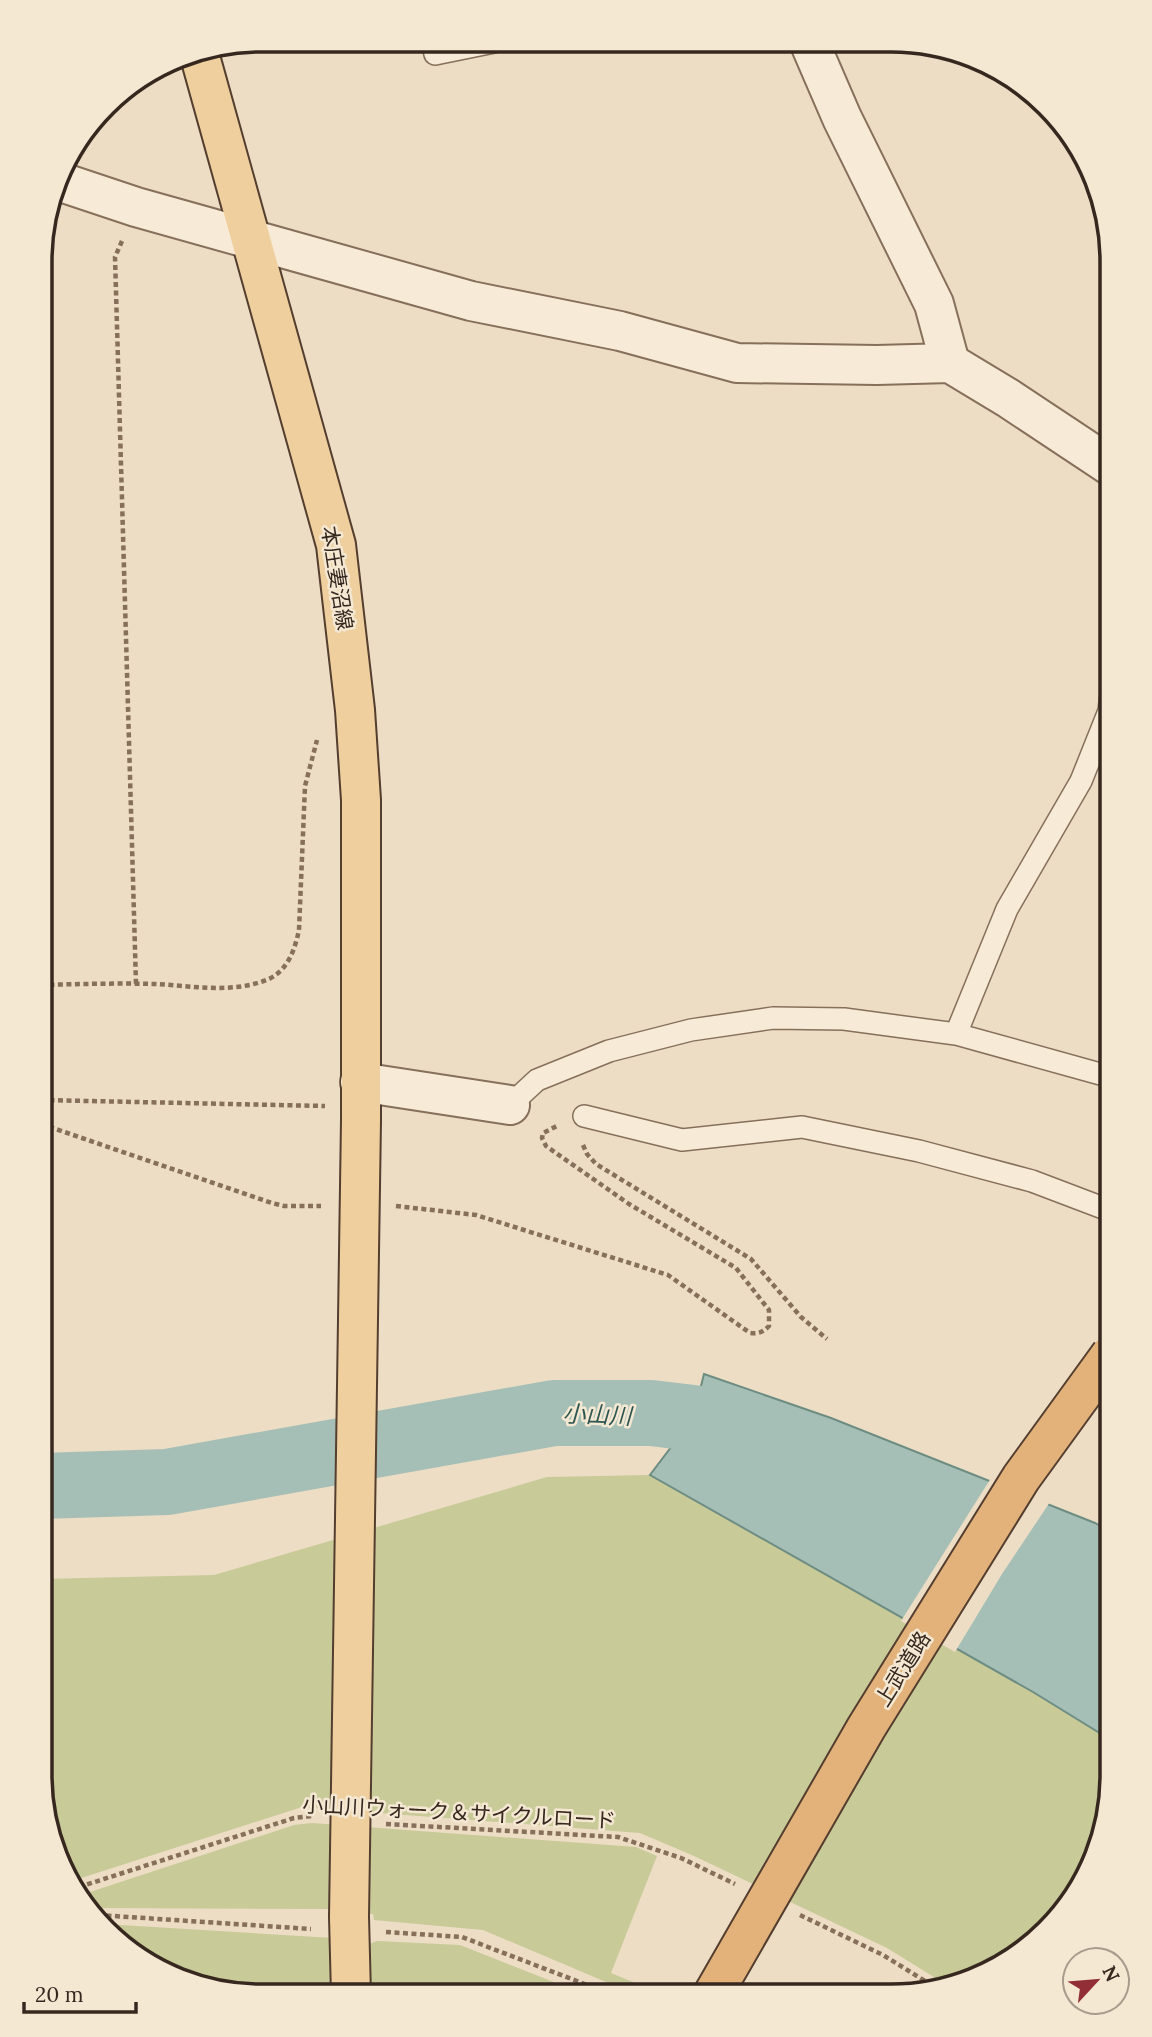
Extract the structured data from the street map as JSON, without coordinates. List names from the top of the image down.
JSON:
{
  "streets": {
    "highway": ["上武道路"],
    "main road": ["本庄妻沼線"],
    "path": ["小山川ウォーク＆サイクルロード"]
  },
  "water": ["小山川"],
  "scale_bar": "20 m",
  "north": "top right"
}
